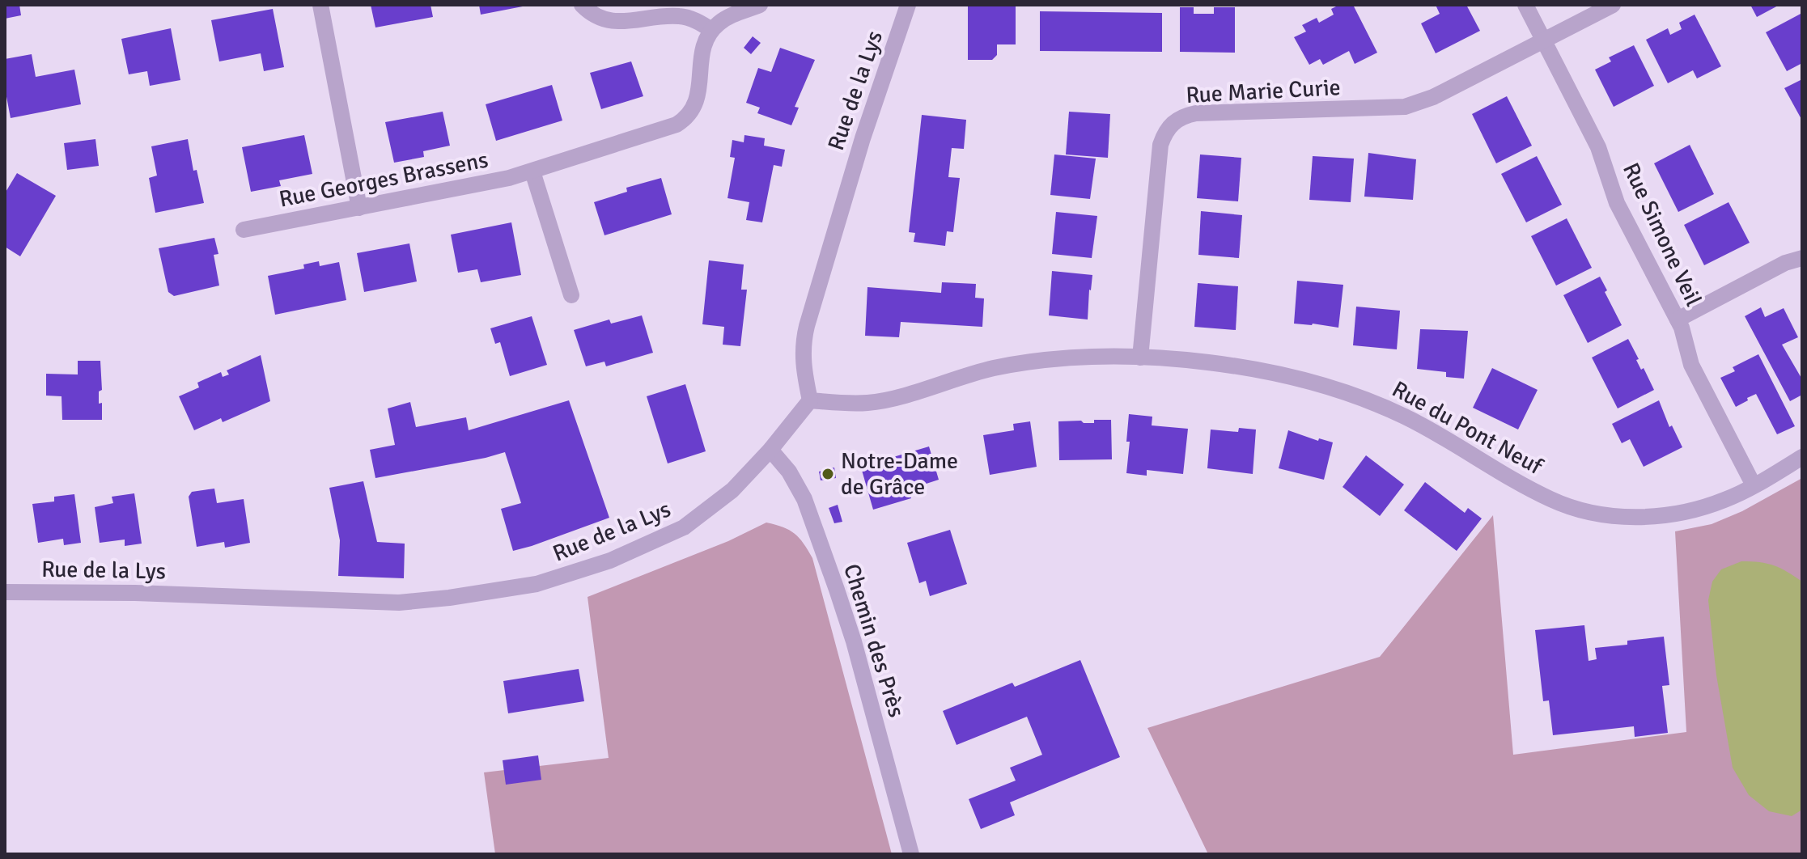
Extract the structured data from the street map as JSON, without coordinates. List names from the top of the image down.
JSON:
{
  "streets": {
    "street": [
      "Rue de la Lys",
      "Rue Marie Curie",
      "Rue Georges Brassens",
      "Rue Simone Veil",
      "Rue du Pont Neuf",
      "Chemin des Près"
    ]
  },
  "crossings": [
    ["Rue de la Lys", "Rue du Pont Neuf"],
    ["Rue de la Lys", "Chemin des Près"],
    ["Rue Marie Curie", "Rue Simone Veil"],
    ["Rue Marie Curie", "Rue du Pont Neuf"],
    ["Rue Simone Veil", "Rue du Pont Neuf"]
  ],
  "places": ["Notre-Dame de Grâce"]
}
